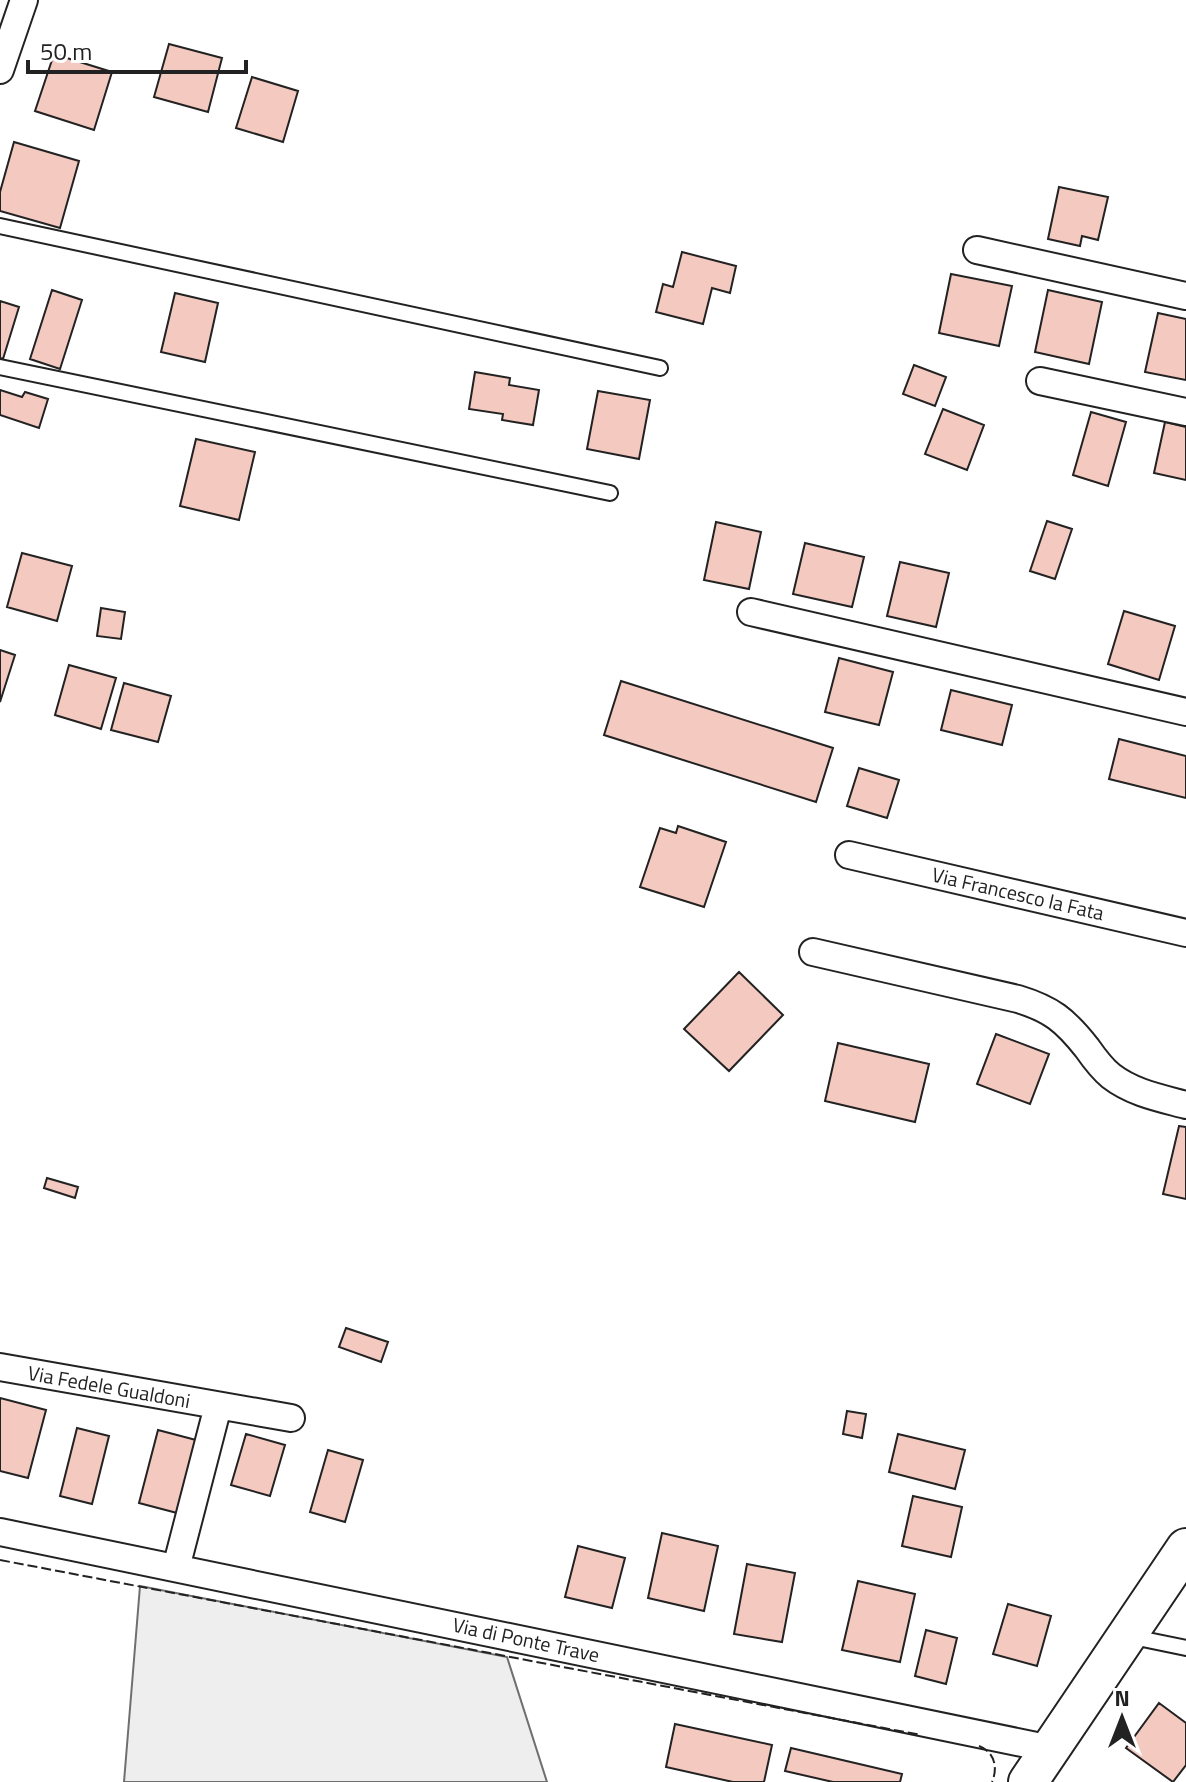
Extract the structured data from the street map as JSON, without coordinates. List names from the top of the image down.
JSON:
{
  "streets": {
    "street": ["Via Francesco la Fata", "Via Fedele Gualdoni", "Via di Ponte Trave"]
  },
  "crossings": [
    ["Via Fedele Gualdoni", "Via di Ponte Trave"]
  ],
  "scale_bar": "50 m",
  "north": "top"
}
